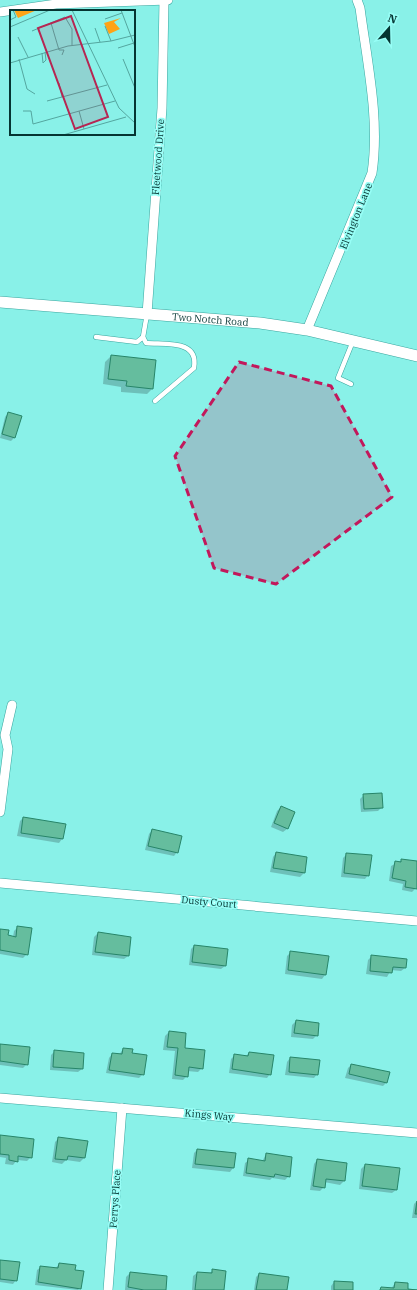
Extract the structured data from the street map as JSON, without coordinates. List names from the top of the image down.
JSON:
{
  "streets": {
    "street": [
      "Fleetwood Drive",
      "Elvington Lane",
      "Two Notch Road",
      "Dusty Court",
      "Kings Way",
      "Perrys Place"
    ]
  },
  "crossings": [
    ["Fleetwood Drive", "Two Notch Road"],
    ["Elvington Lane", "Two Notch Road"],
    ["Kings Way", "Perrys Place"]
  ],
  "north": "top"
}
